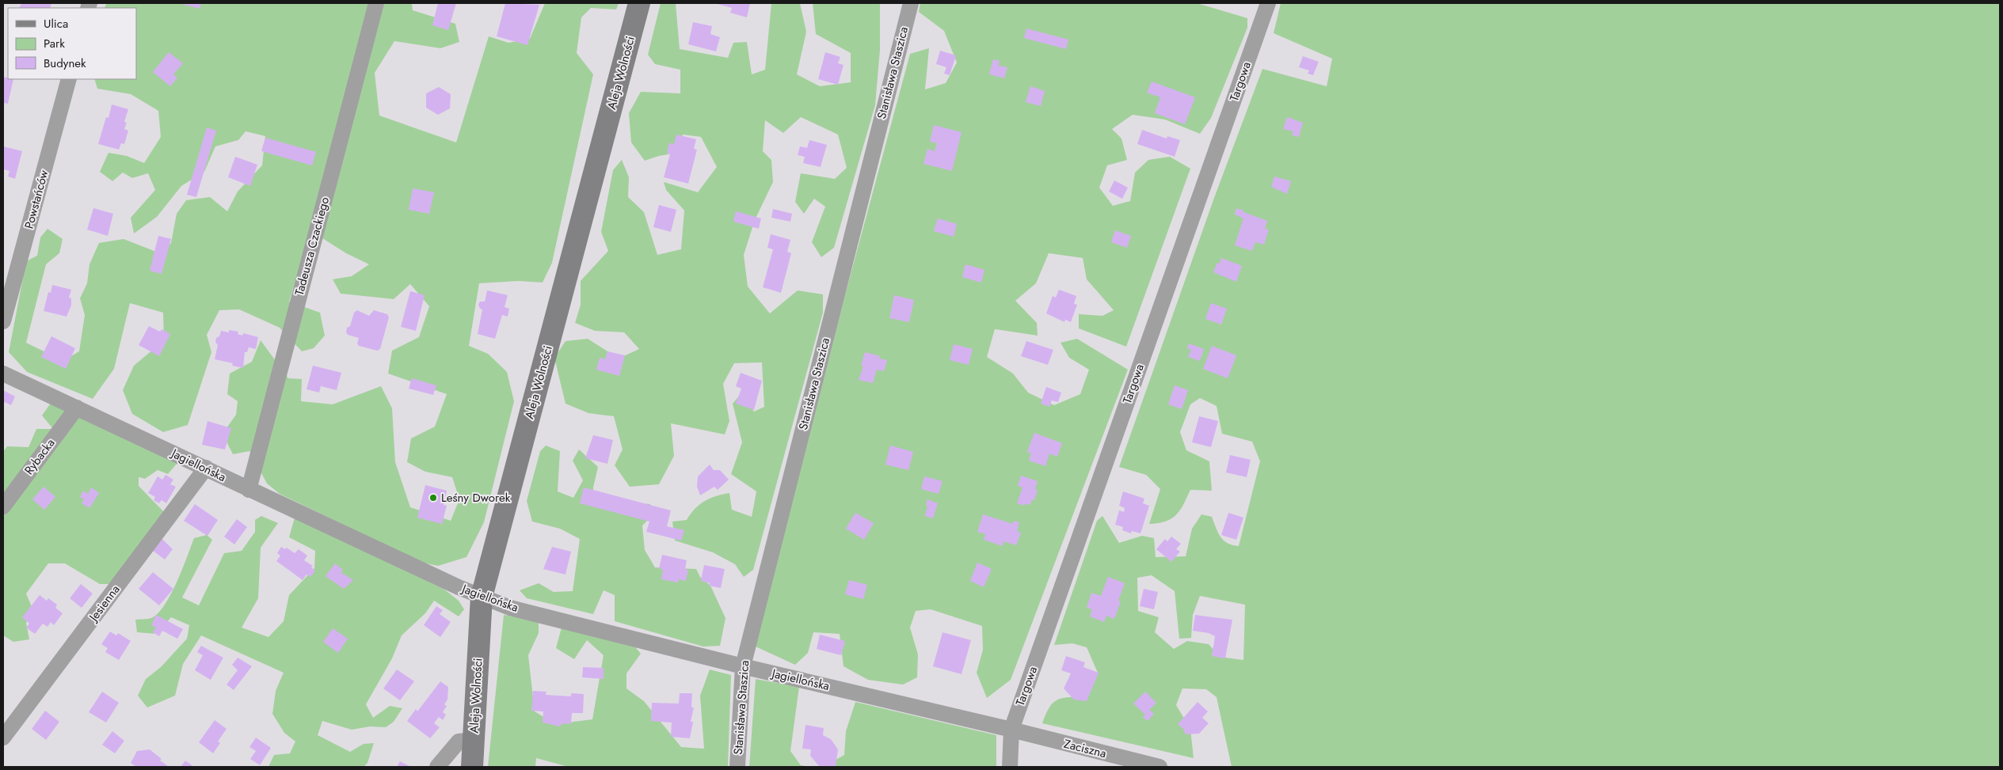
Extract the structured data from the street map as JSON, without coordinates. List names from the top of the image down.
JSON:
{
  "streets": {
    "street": [
      "Aleja Wolności",
      "Stanisława Staszica",
      "Targowa",
      "Powstańców",
      "Tadeusza Czackiego",
      "Rybacka",
      "Jagiellońska",
      "Jesienna",
      "Zaciszna"
    ]
  },
  "crossings": [
    ["Aleja Wolności", "Jagiellońska"],
    ["Stanisława Staszica", "Jagiellońska"],
    ["Targowa", "Jagiellońska"],
    ["Targowa", "Zaciszna"],
    ["Tadeusza Czackiego", "Jagiellońska"],
    ["Rybacka", "Jagiellońska"],
    ["Jagiellońska", "Jesienna"],
    ["Jagiellońska", "Zaciszna"]
  ],
  "places": ["Leśny Dworek"],
  "legend": ["Ulica", "Park", "Budynek"]
}
